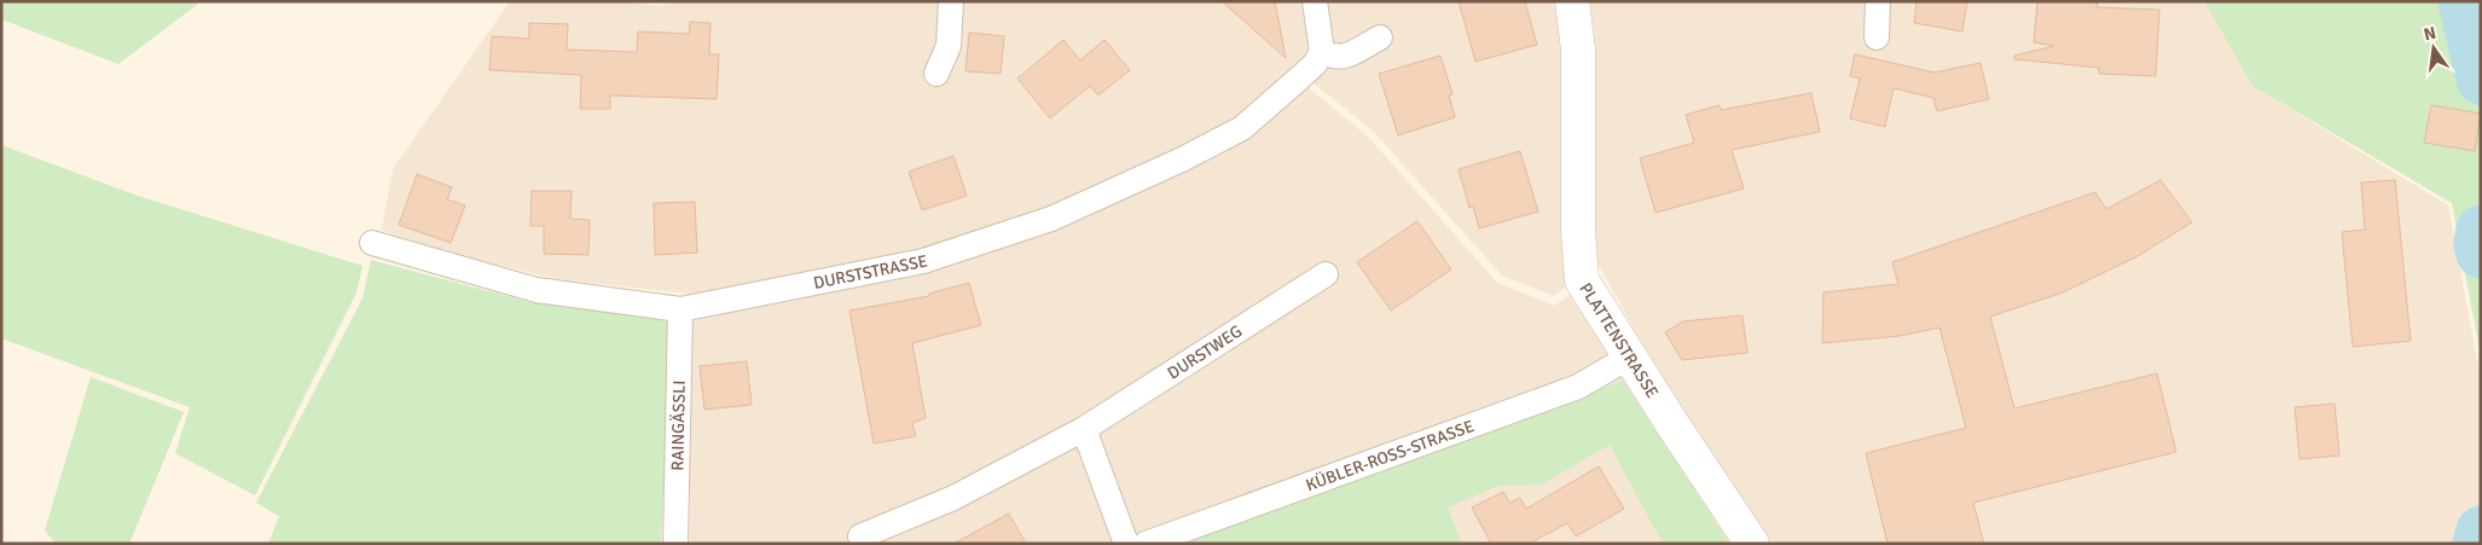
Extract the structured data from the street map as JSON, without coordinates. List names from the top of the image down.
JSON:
{
  "streets": {
    "street": [
      "DURSTSTRASSE",
      "PLATTENSTRASSE",
      "DURSTWEG",
      "RAINGÄSSLI",
      "KÜBLER-ROSS-STRASSE"
    ]
  },
  "crossings": [
    ["DURSTSTRASSE", "RAINGÄSSLI"],
    ["PLATTENSTRASSE", "KÜBLER-ROSS-STRASSE"]
  ],
  "north": "top"
}
